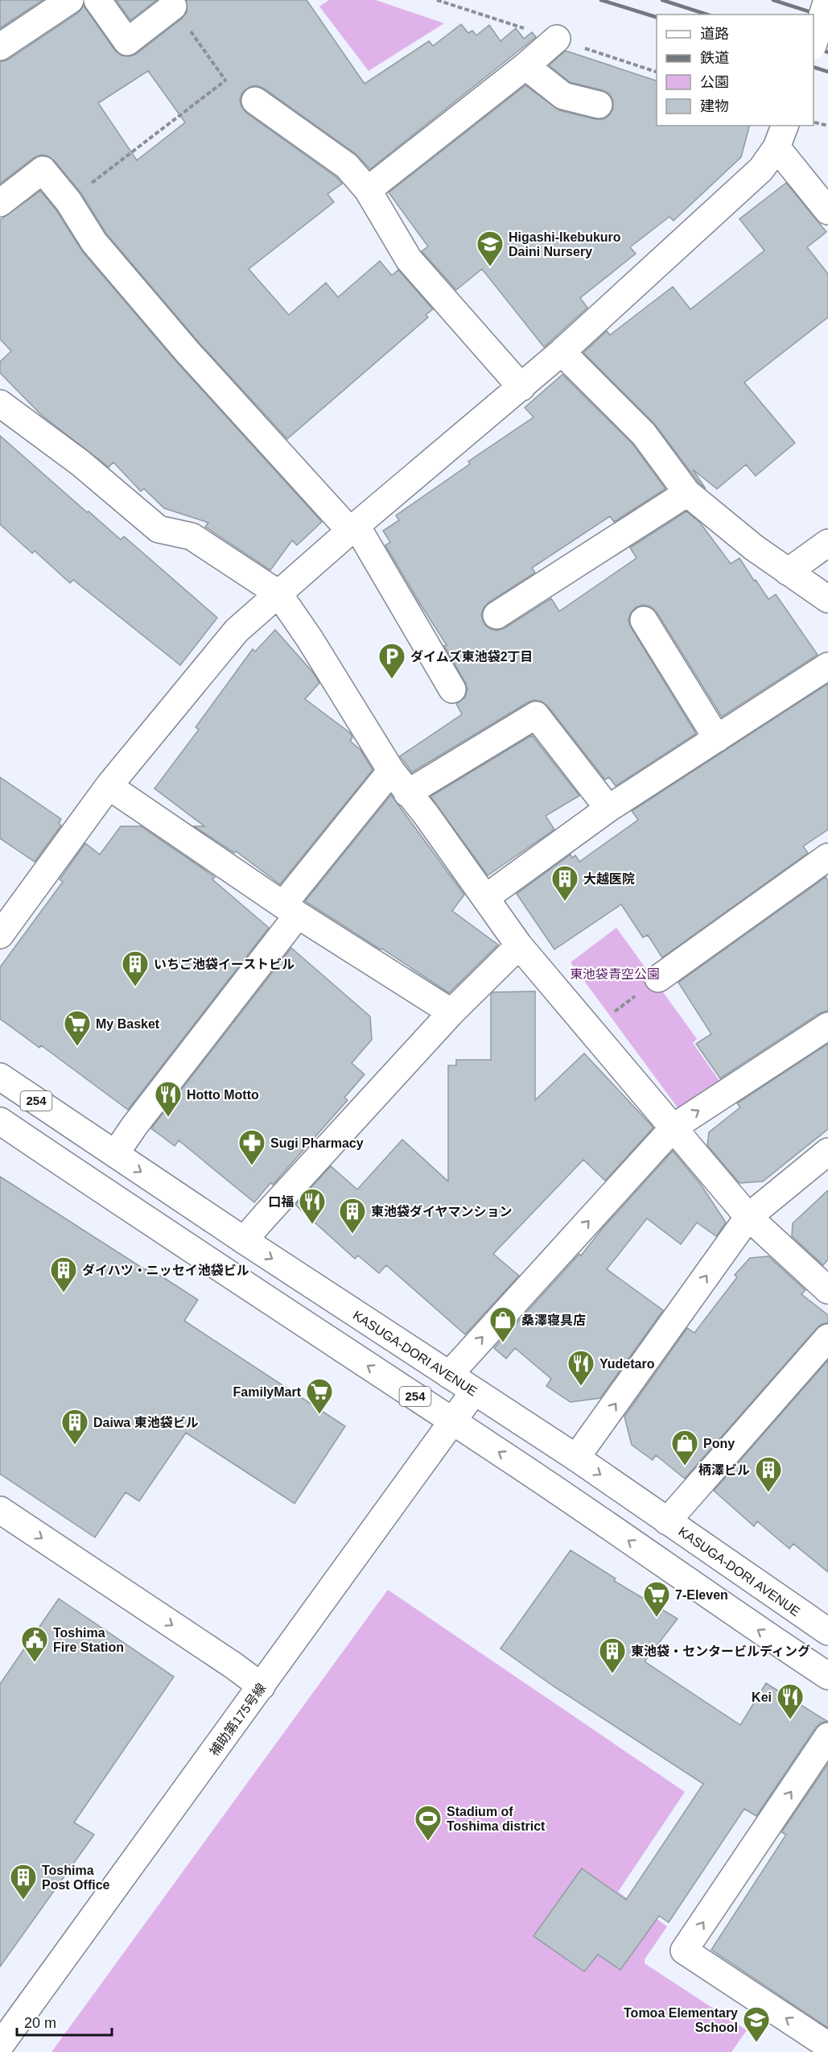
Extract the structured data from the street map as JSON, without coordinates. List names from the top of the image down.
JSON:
{
  "streets": {
    "main road": ["254", "KASUGA-DORI AVENUE", "補助第175号線"]
  },
  "crossings": [
    ["254", "補助第175号線"],
    ["KASUGA-DORI AVENUE", "補助第175号線"]
  ],
  "parks": ["東池袋青空公園"],
  "places": {
    "school or university": ["Higashi-Ikebukuro Daini Nursery", "Tomoa Elementary School"],
    "parking": ["ダイムズ東池袋2丁目"],
    "building": [
      "大越医院",
      "いちご池袋イーストビル",
      "東池袋ダイヤマンション",
      "ダイハツ・ニッセイ池袋ビル",
      "Daiwa 東池袋ビル",
      "柄澤ビル",
      "東池袋・センタービルディング",
      "Toshima Post Office"
    ],
    "supermarket": ["My Basket", "FamilyMart", "7-Eleven"],
    "restaurant": [
      "Hotto Motto",
      "口福",
      "Yudetaro",
      "Kei"
    ],
    "pharmacy": ["Sugi Pharmacy"],
    "shop": ["桑澤寝具店", "Pony"],
    "public building": ["Toshima Fire Station"],
    "sports": ["Stadium of Toshima district"]
  },
  "legend": [
    "道路",
    "鉄道",
    "公園",
    "建物"
  ],
  "scale_bar": "20 m"
}
